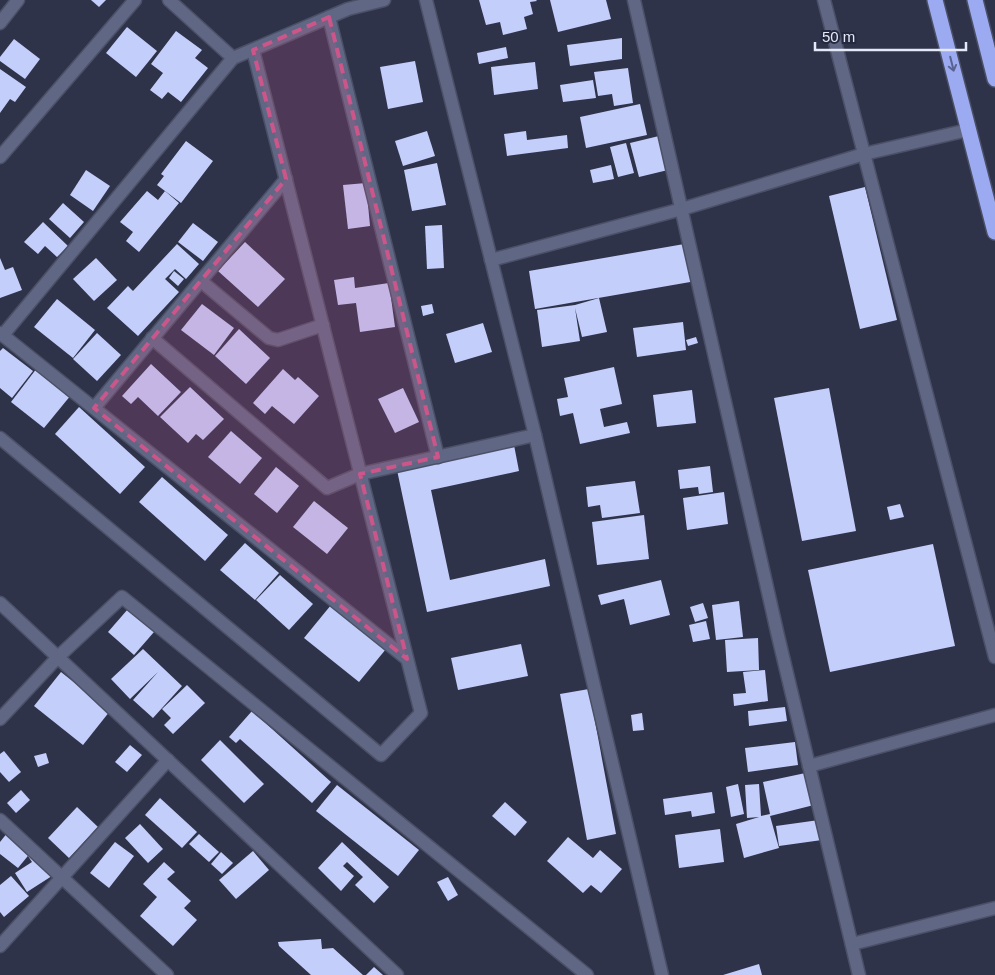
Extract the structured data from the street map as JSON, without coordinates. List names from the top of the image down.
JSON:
{
  "scale_bar": "50 m"
}
